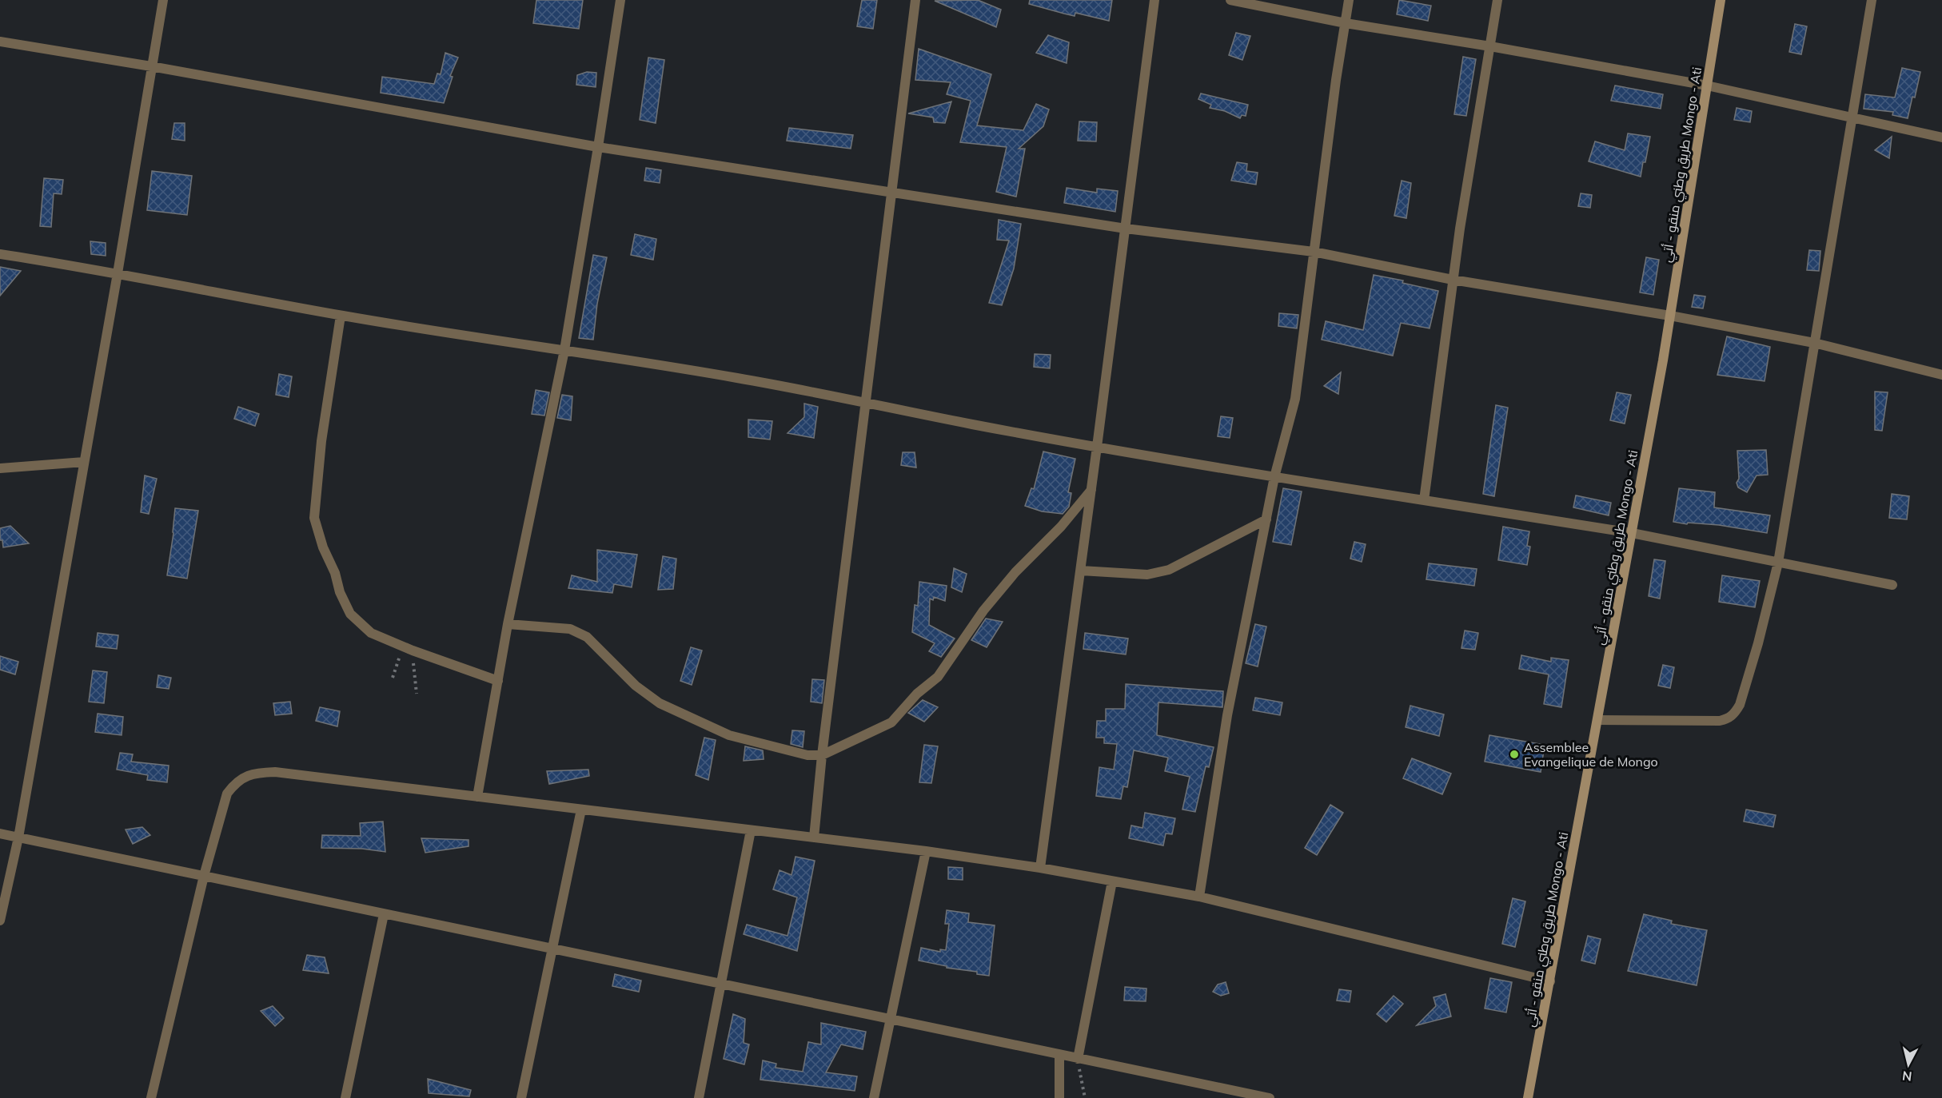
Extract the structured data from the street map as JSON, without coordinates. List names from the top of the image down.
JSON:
{
  "streets": {
    "main road": ["طريق وطني منقو - أتي Mongo - Ati"]
  },
  "places": ["Assemblee Evangelique de Mongo"],
  "north": "bottom"
}
